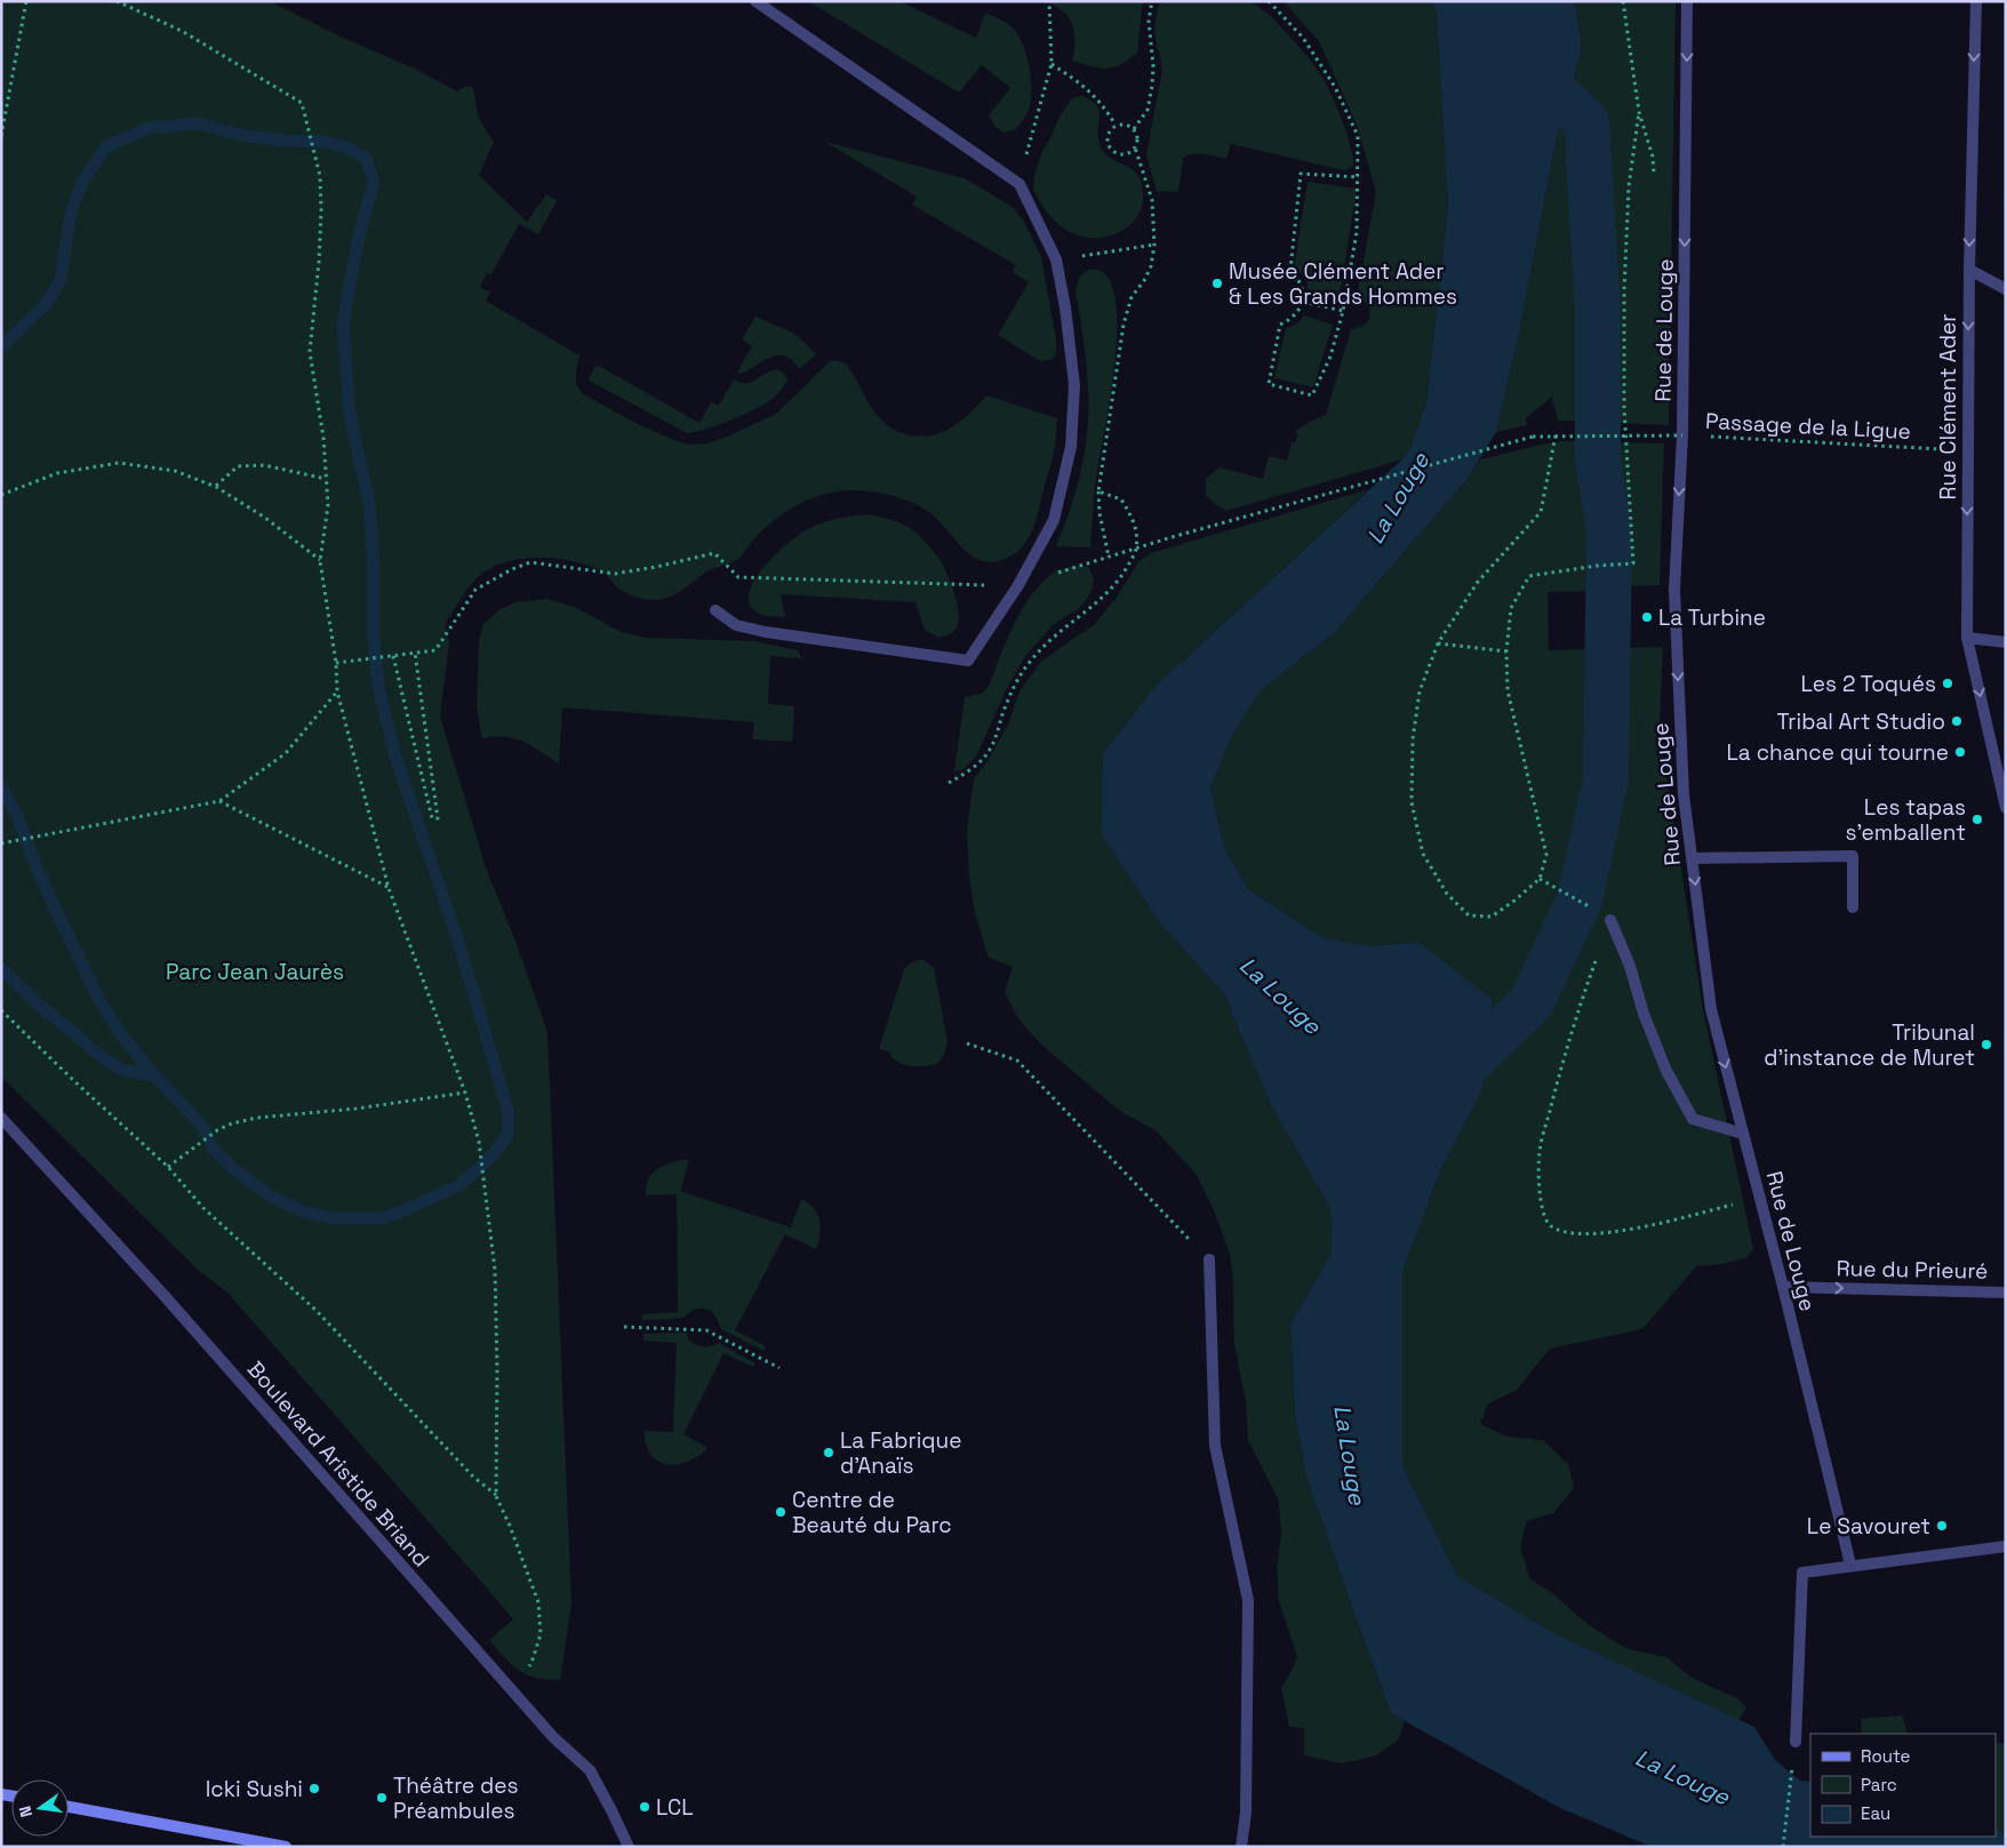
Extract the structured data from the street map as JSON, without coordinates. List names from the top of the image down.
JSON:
{
  "streets": {
    "street": [
      "Rue de Louge",
      "Rue Clément Ader",
      "Rue du Prieuré",
      "Boulevard Aristide Briand"
    ],
    "path": ["Passage de la Ligue"]
  },
  "crossings": [
    ["Rue de Louge", "Rue du Prieuré"],
    ["Rue Clément Ader", "Passage de la Ligue"]
  ],
  "one_way": ["Rue de Louge", "Rue Clément Ader", "Rue du Prieuré"],
  "water": ["La Louge"],
  "parks": ["Parc Jean Jaurès"],
  "places": [
    "Musée Clément Ader & Les Grands Hommes",
    "La Turbine",
    "Les 2 Toqués",
    "Tribal Art Studio",
    "La chance qui tourne",
    "Les tapas s'emballent",
    "Tribunal d'instance de Muret",
    "La Fabrique d'Anaïs",
    "Centre de Beauté du Parc",
    "Le Savouret",
    "Icki Sushi",
    "Théâtre des Préambules",
    "LCL"
  ],
  "legend": ["Route", "Parc", "Eau"],
  "north": "left"
}
